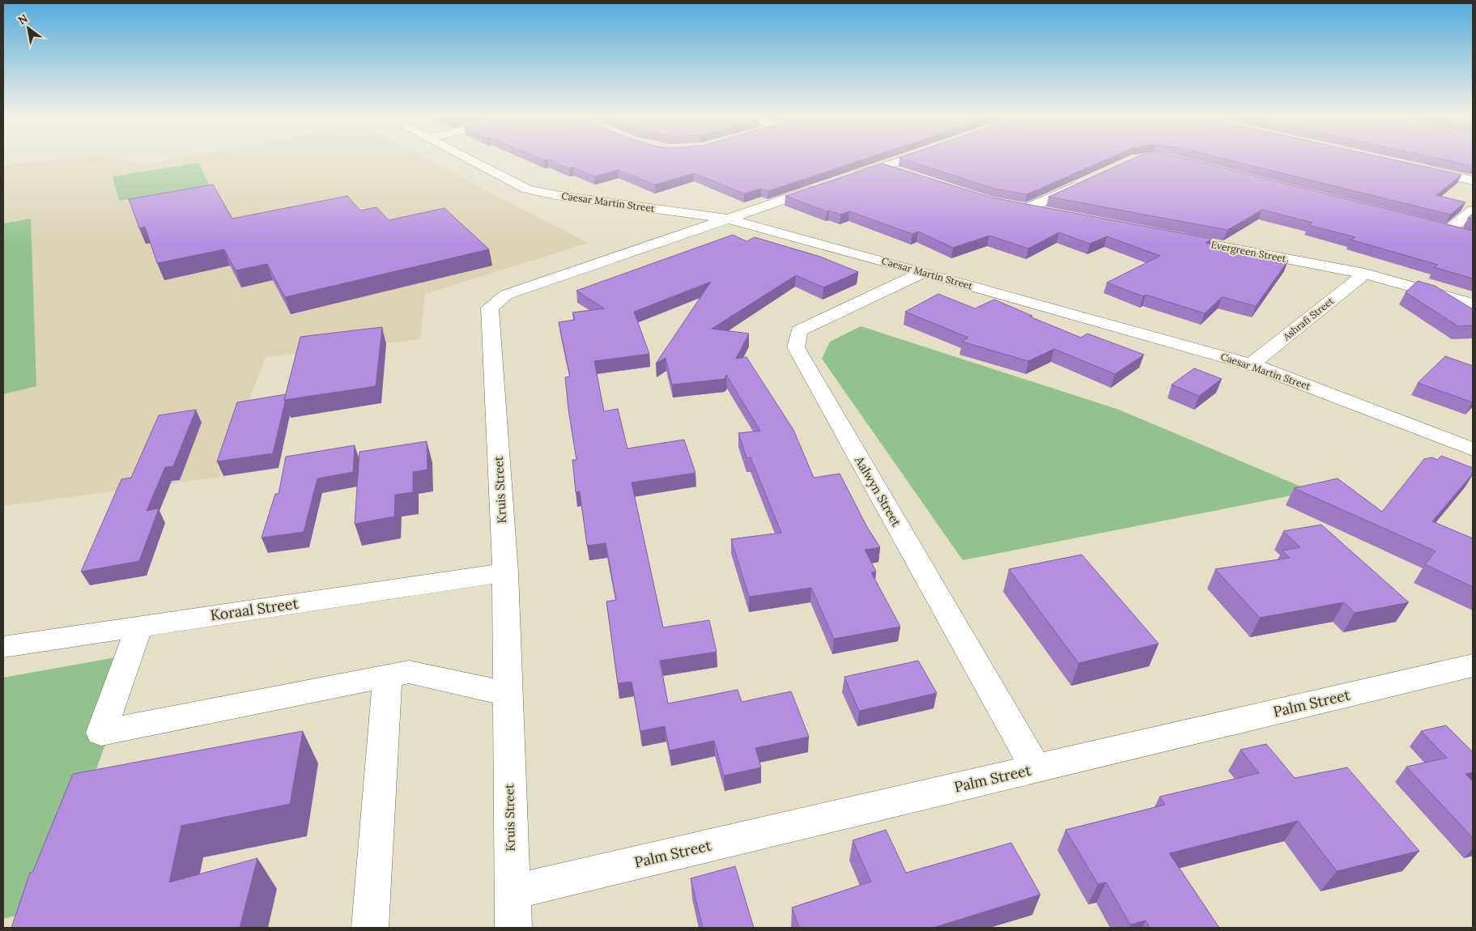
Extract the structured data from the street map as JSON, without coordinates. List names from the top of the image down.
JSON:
{
  "streets": {
    "street": [
      "Caesar Martin Street",
      "Evergreen Street",
      "Ashrafi Street",
      "Kruis Street",
      "Aalwyn Street",
      "Koraal Street",
      "Palm Street"
    ]
  },
  "crossings": [
    ["Caesar Martin Street", "Ashrafi Street"],
    ["Caesar Martin Street", "Kruis Street"],
    ["Caesar Martin Street", "Aalwyn Street"],
    ["Evergreen Street", "Ashrafi Street"],
    ["Kruis Street", "Koraal Street"],
    ["Kruis Street", "Palm Street"],
    ["Aalwyn Street", "Palm Street"]
  ],
  "north": "top left"
}
